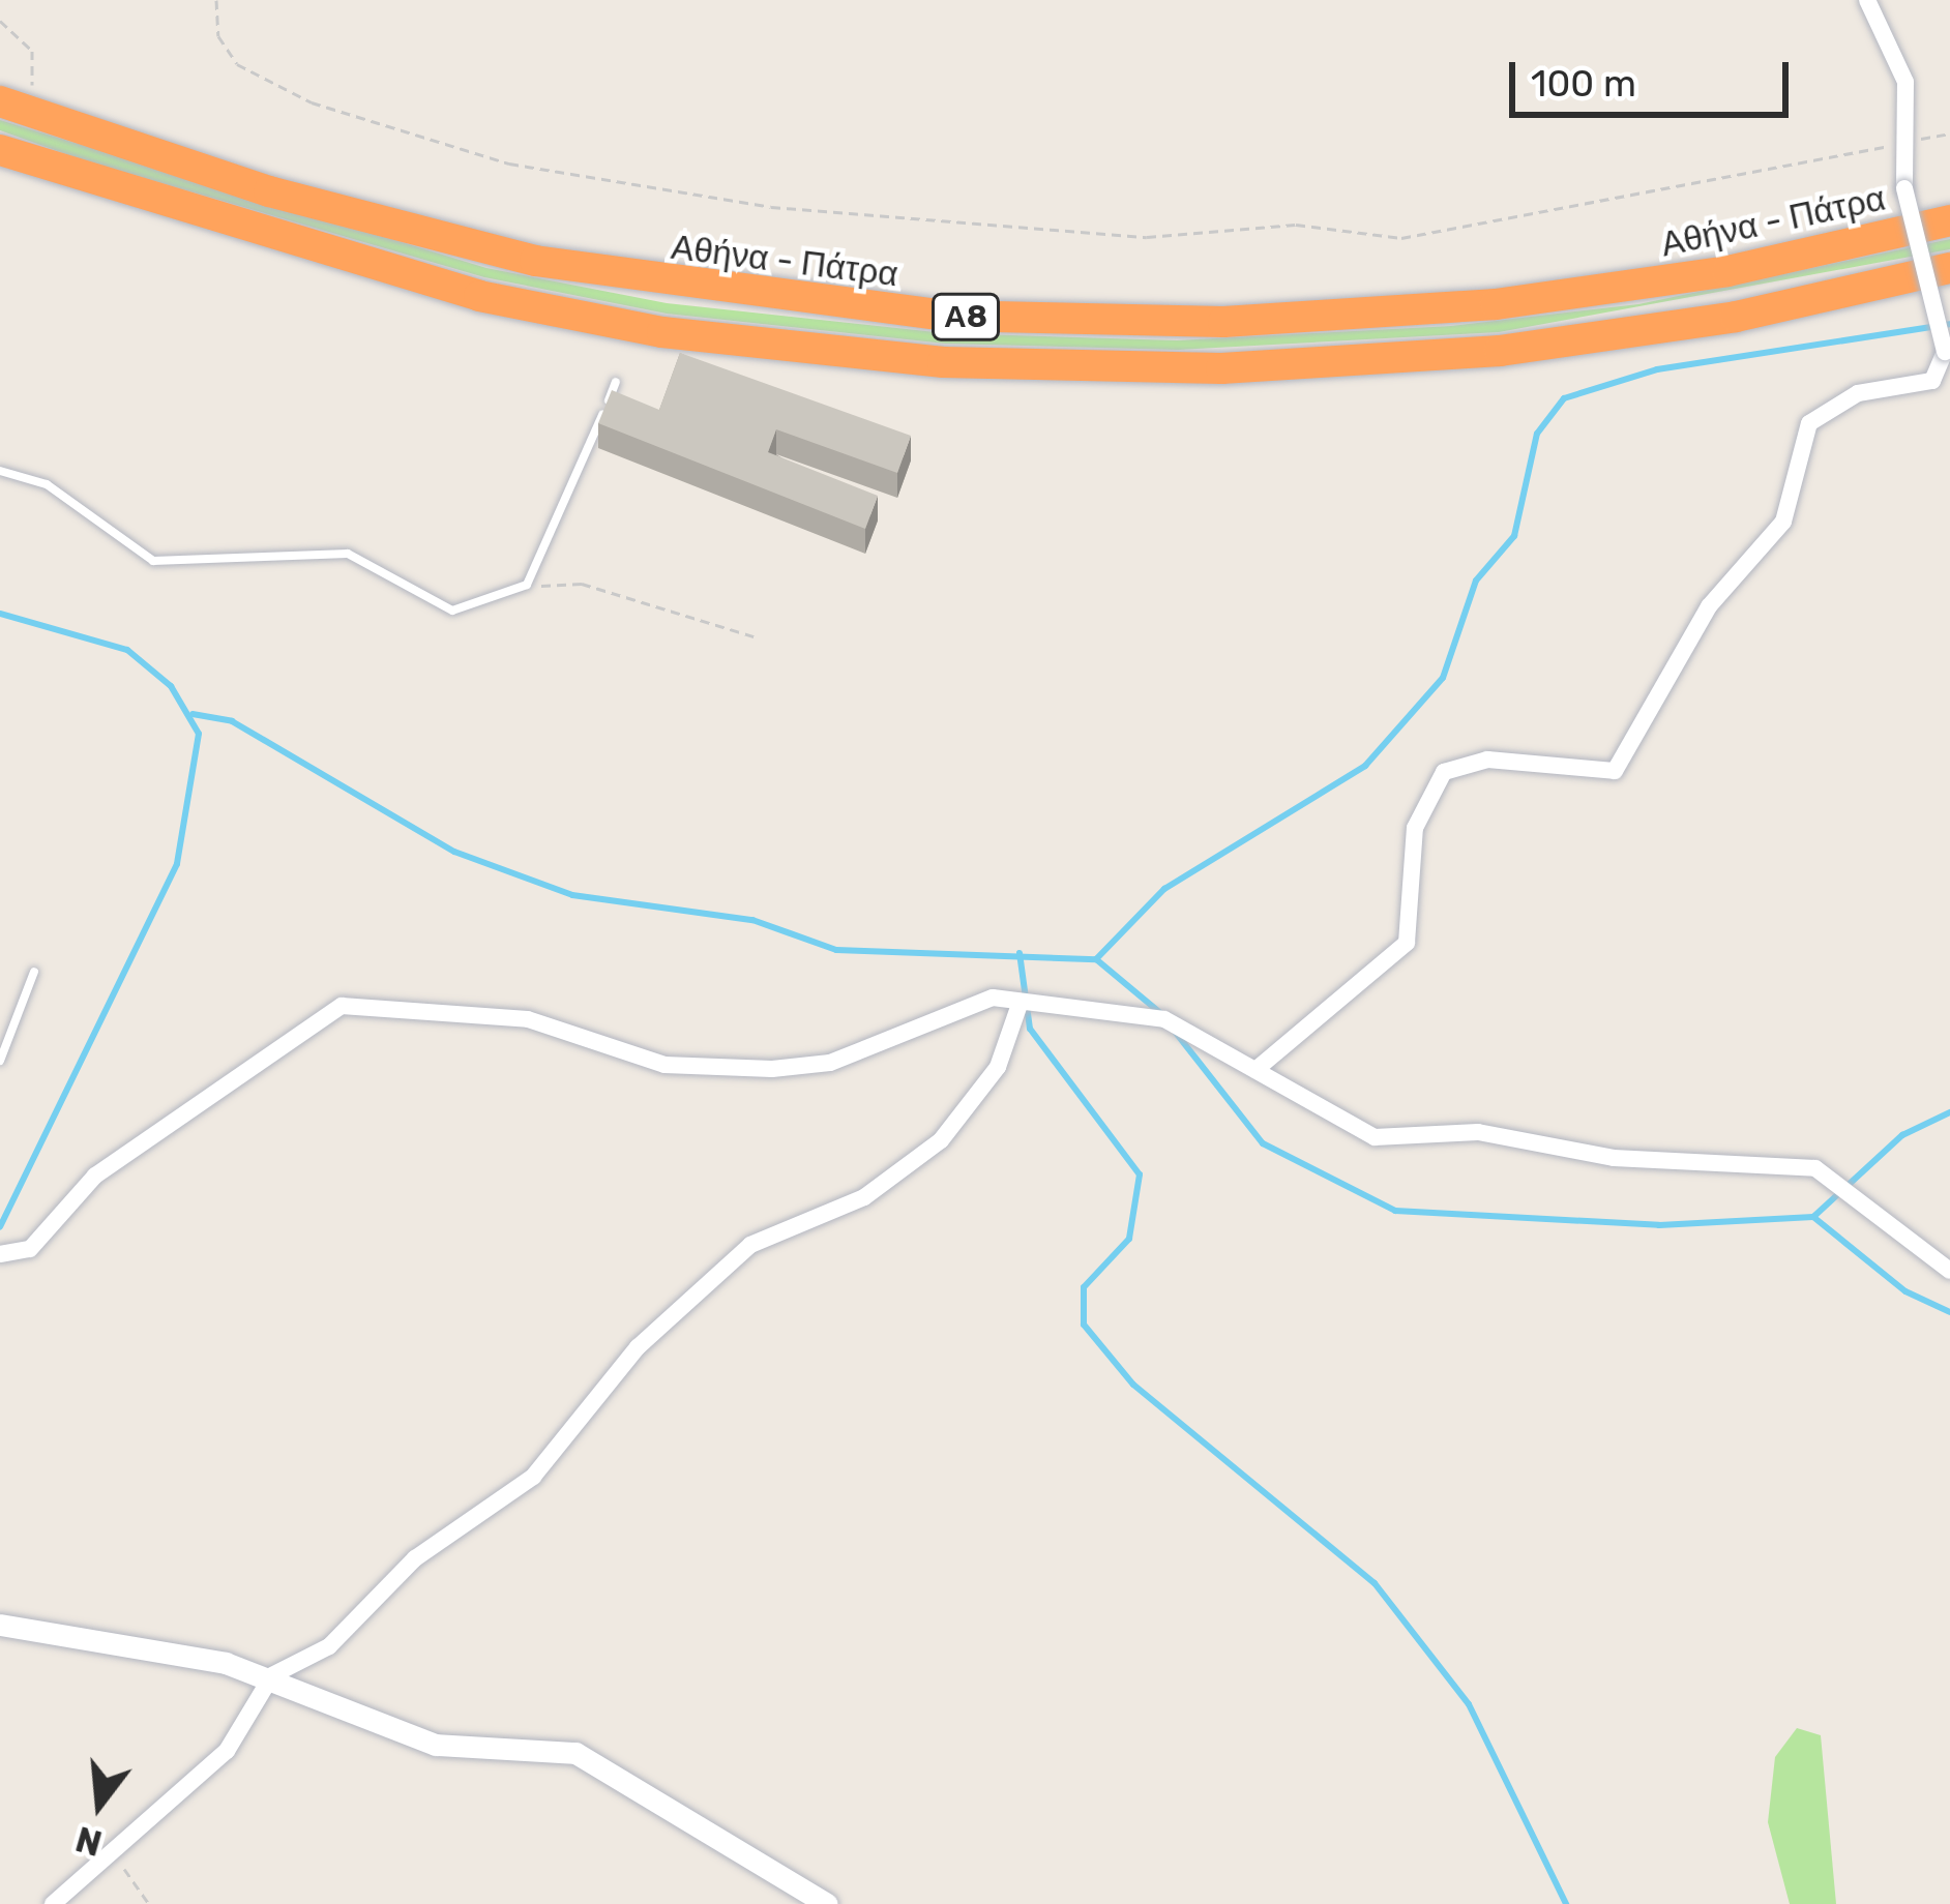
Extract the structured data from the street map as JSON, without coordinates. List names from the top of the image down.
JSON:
{
  "streets": {
    "highway": ["Αθήνα - Πάτρα", "Α8"]
  },
  "scale_bar": "100 m",
  "north": "bottom"
}
